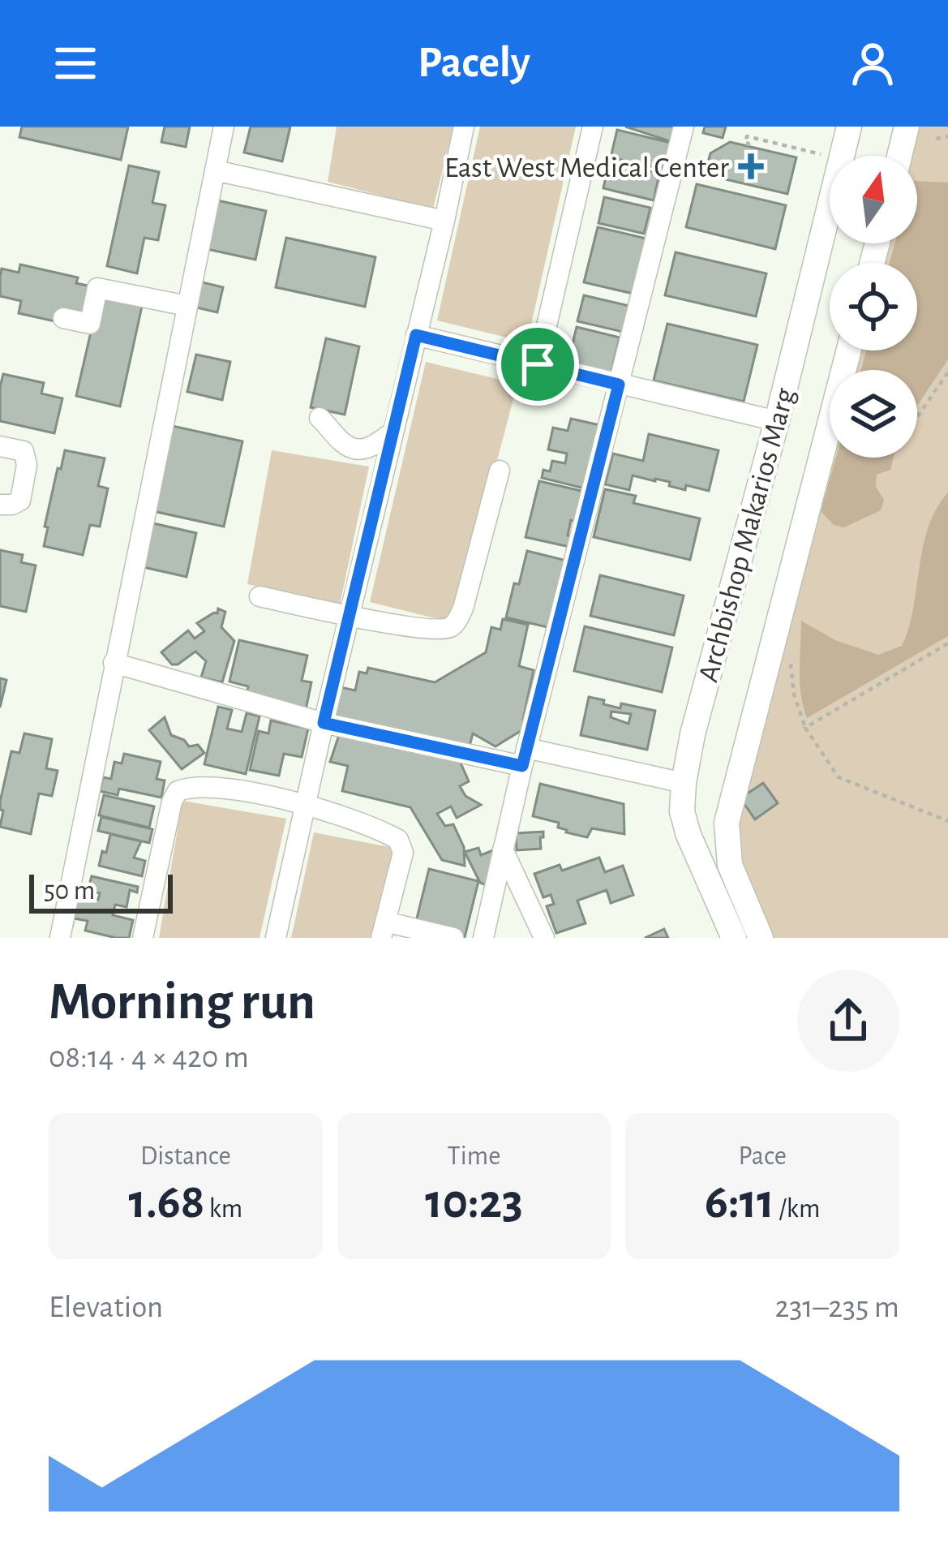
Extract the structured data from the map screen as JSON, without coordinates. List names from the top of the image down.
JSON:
{
  "streets": {
    "street": ["Archbishop Makarios Marg"]
  },
  "places": {
    "health": ["East West Medical Center"]
  },
  "scale_bar": "50 m",
  "north": "top",
  "page": {
    "header": "Pacely",
    "scale": "50 m",
    "heading": ["Morning run", "08:14 · 4 × 420 m"],
    "stats": [
      ["Distance", "1.68 km"],
      ["Time", "10:23"],
      ["Pace", "6:11 /km"]
    ],
    "chart": ["Elevation", "231–235 m"]
  }
}
